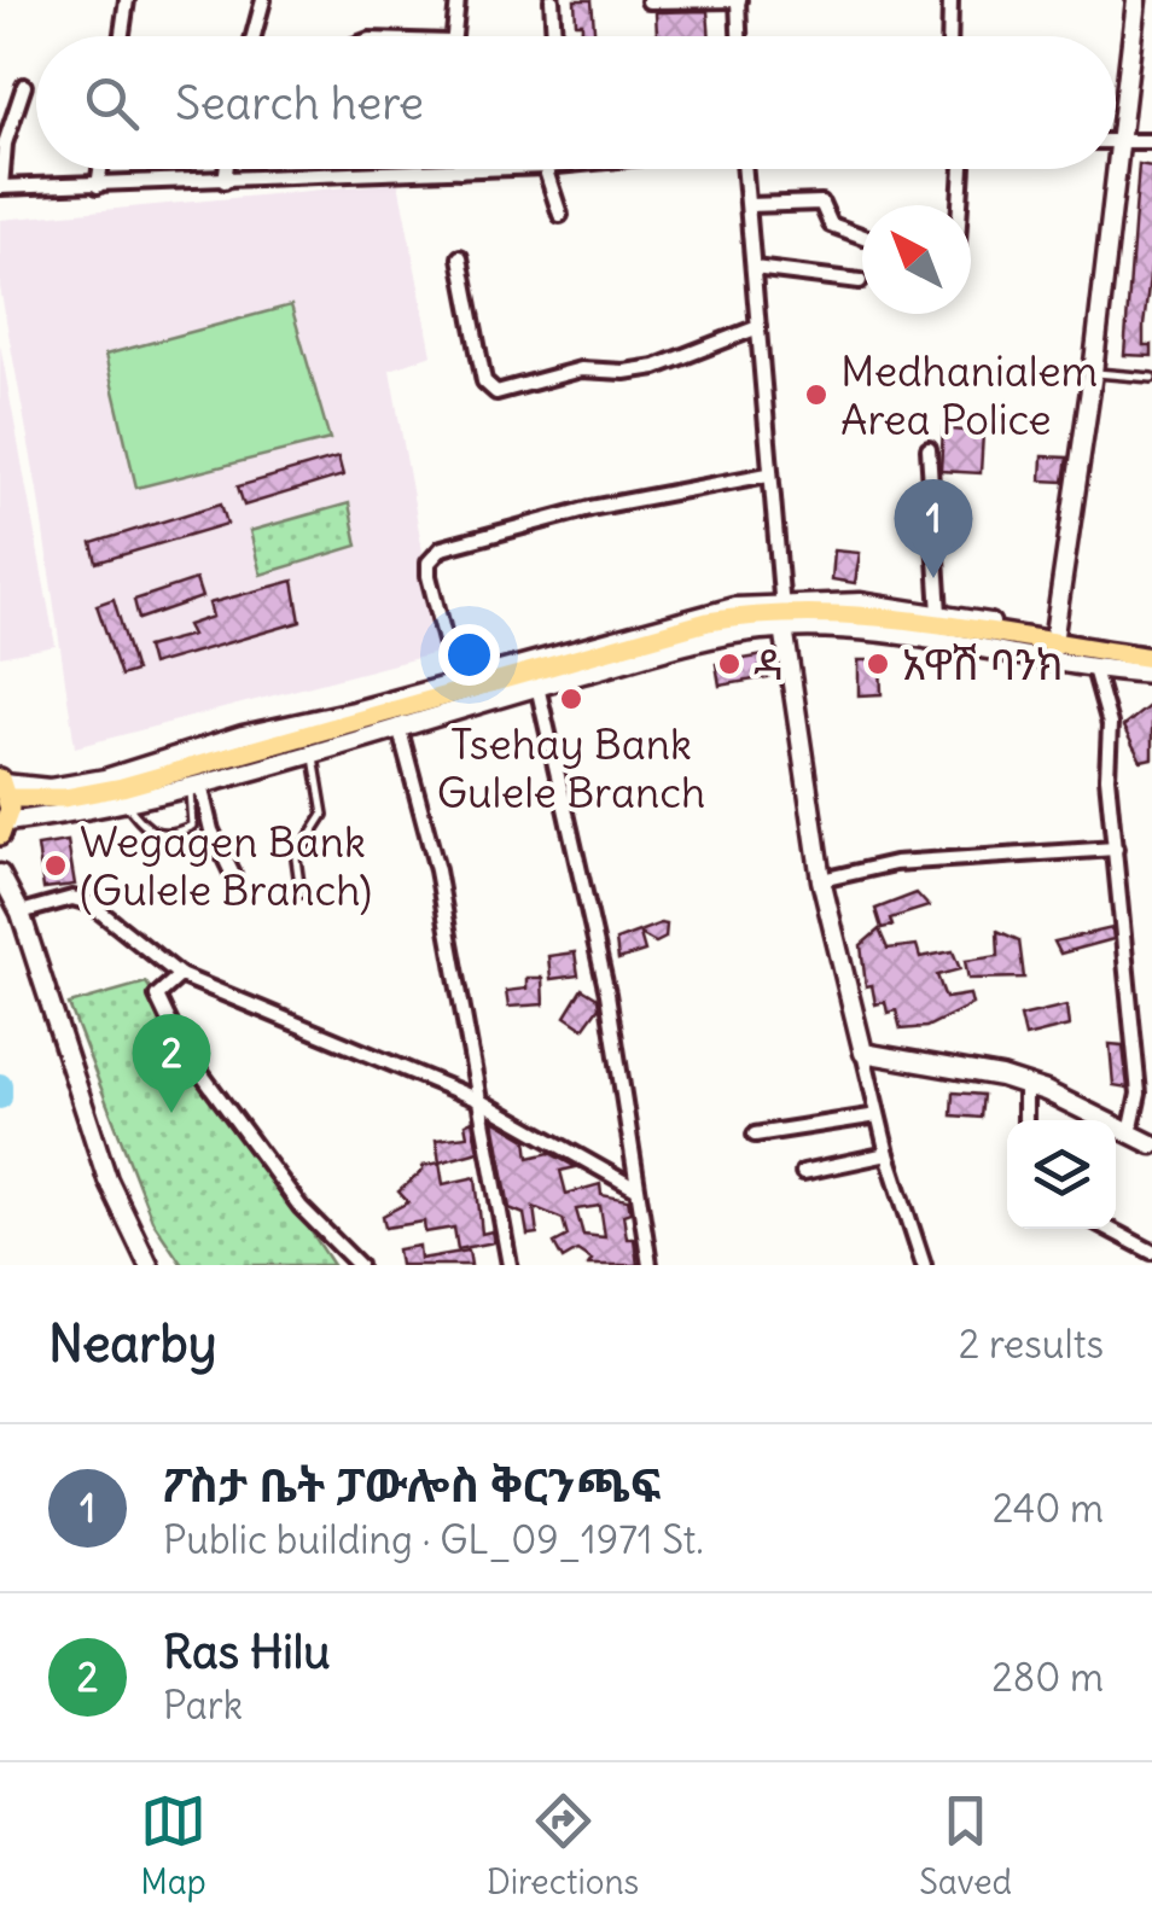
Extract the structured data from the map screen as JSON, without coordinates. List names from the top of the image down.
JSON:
{
  "places": [
    "Medhanialem Area Police",
    "ዳ",
    "አዋሽ ባንክ",
    "Tsehay Bank Gulele Branch",
    "Wegagen Bank (Gulele Branch)"
  ],
  "north": "top left",
  "page": {
    "search": "Search here",
    "pins": ["1", "2"],
    "heading": ["Nearby", "2 results"],
    "list": [
      {
        "mark": "1",
        "name": "ፖስታ ቤት ፓውሎስ ቅርንጫፍ",
        "note": "Public building · GL_09_1971 St.",
        "value": "240 m"
      },
      {
        "mark": "2",
        "name": "Ras Hilu",
        "note": "Park",
        "value": "280 m"
      }
    ],
    "nav": ["Map", "Directions", "Saved"]
  }
}
